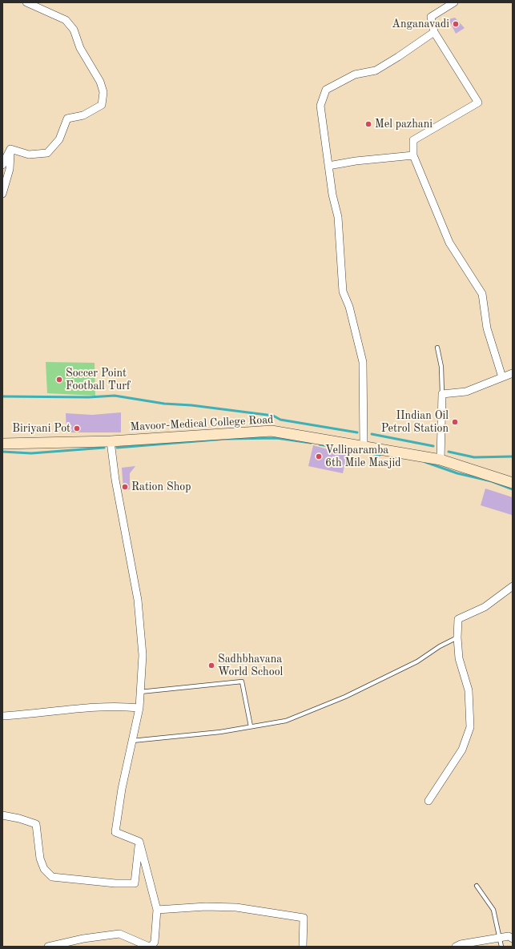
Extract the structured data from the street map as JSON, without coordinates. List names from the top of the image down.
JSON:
{
  "streets": {
    "main road": ["Mavoor-Medical College Road"]
  },
  "places": [
    "Anganavadi",
    "Mel pazhani",
    "Soccer Point Football Turf",
    "IIndian Oil Petrol Station",
    "Biriyani Pot",
    "Velliparamba 6th Mile Masjid",
    "Ration Shop",
    "Sadhbhavana World School"
  ]
}
